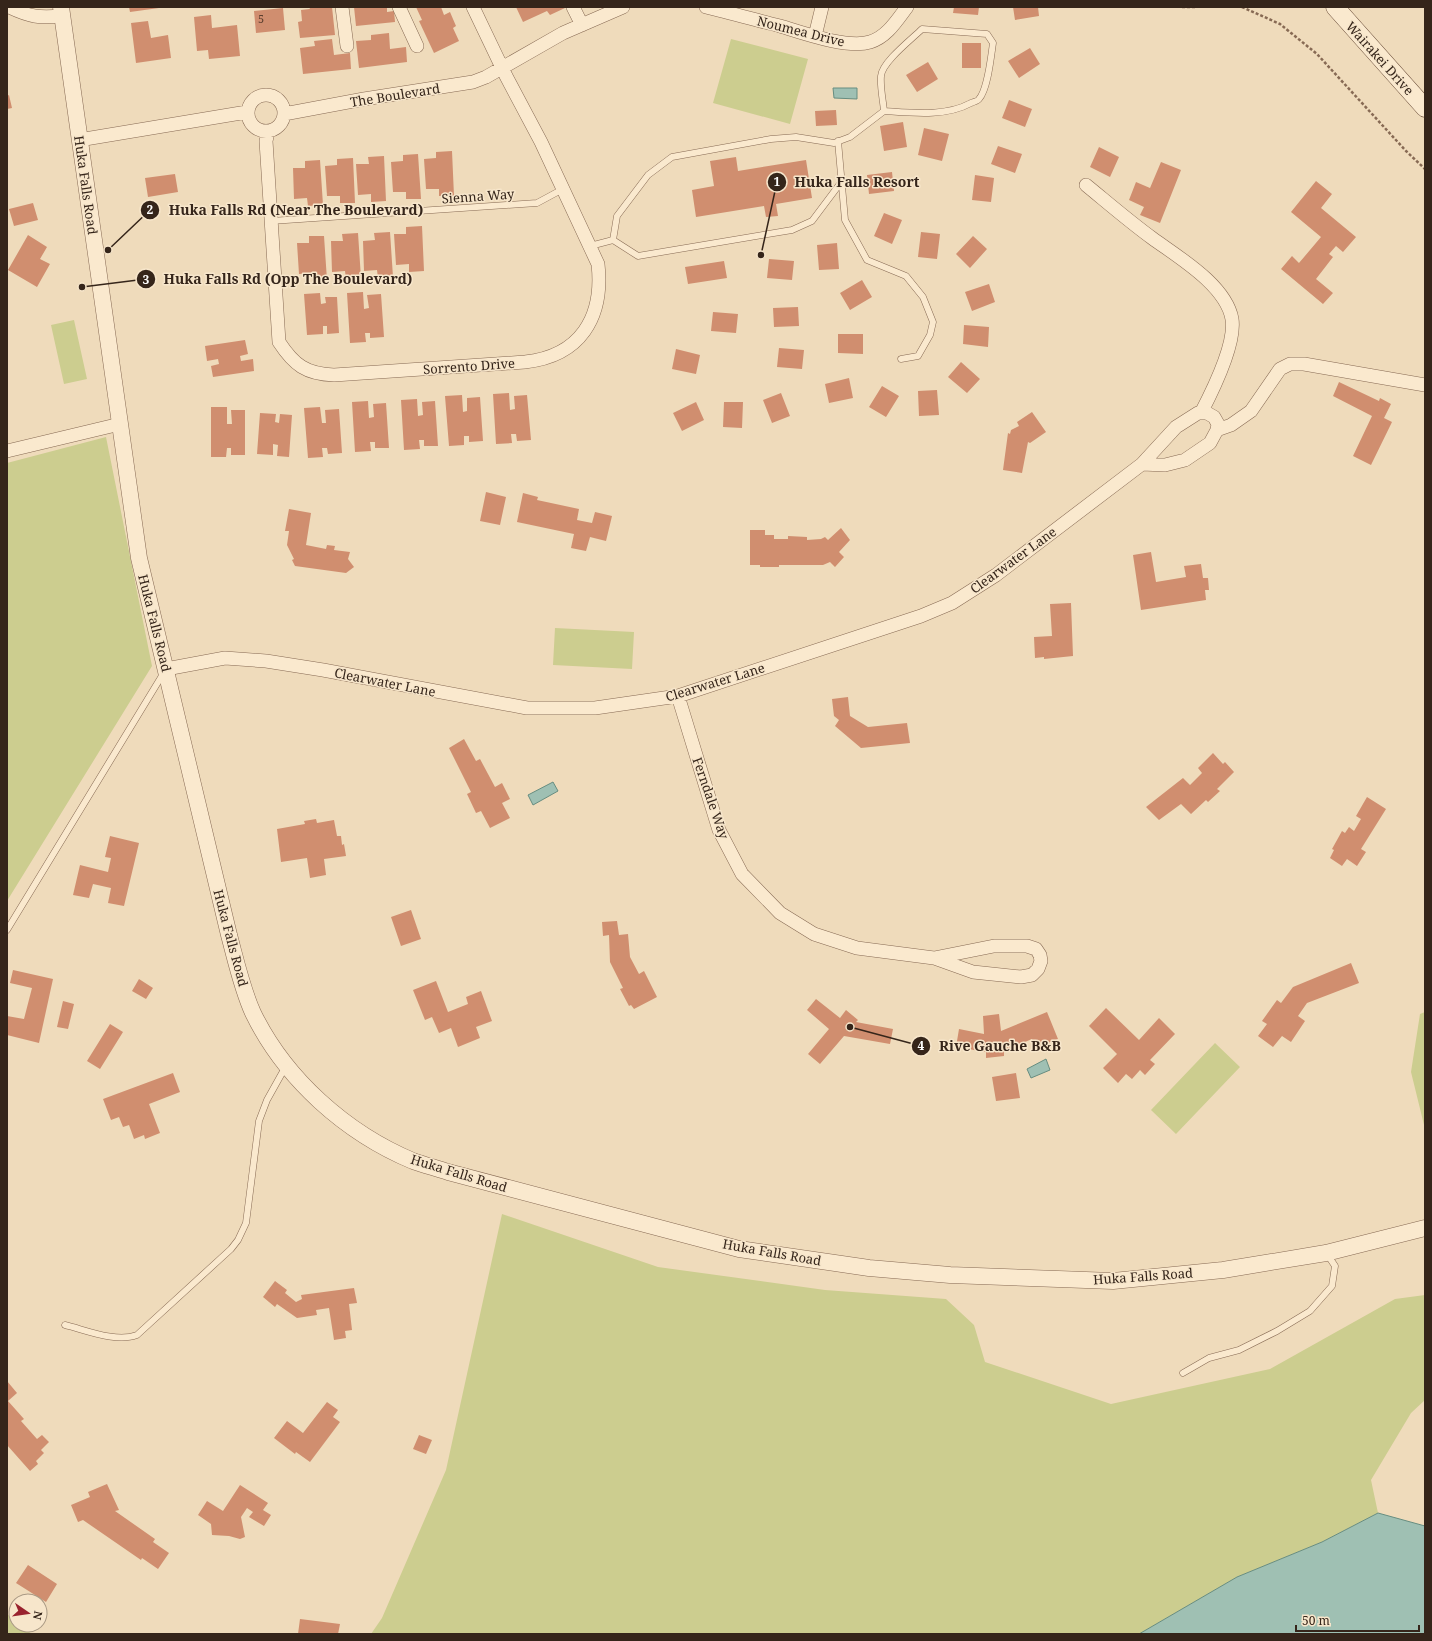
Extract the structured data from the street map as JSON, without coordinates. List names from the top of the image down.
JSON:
{
  "streets": {
    "main road": ["Wairakei Drive"],
    "street": [
      "Noumea Drive",
      "The Boulevard",
      "Huka Falls Road",
      "Sorrento Drive",
      "Clearwater Lane",
      "Ferndale Way"
    ],
    "lane": ["Sienna Way"]
  },
  "crossings": [
    ["The Boulevard", "Sorrento Drive"],
    ["Huka Falls Road", "Clearwater Lane"],
    ["Sienna Way", "Sorrento Drive"],
    ["Clearwater Lane", "Ferndale Way"]
  ],
  "places": [
    "Huka Falls Rd (Near The Boulevard)",
    "Huka Falls Resort",
    "Huka Falls Rd (Opp The Boulevard)",
    "Rive Gauche B&B"
  ],
  "house_numbers": ["5"],
  "scale_bar": "50 m",
  "north": "right"
}
